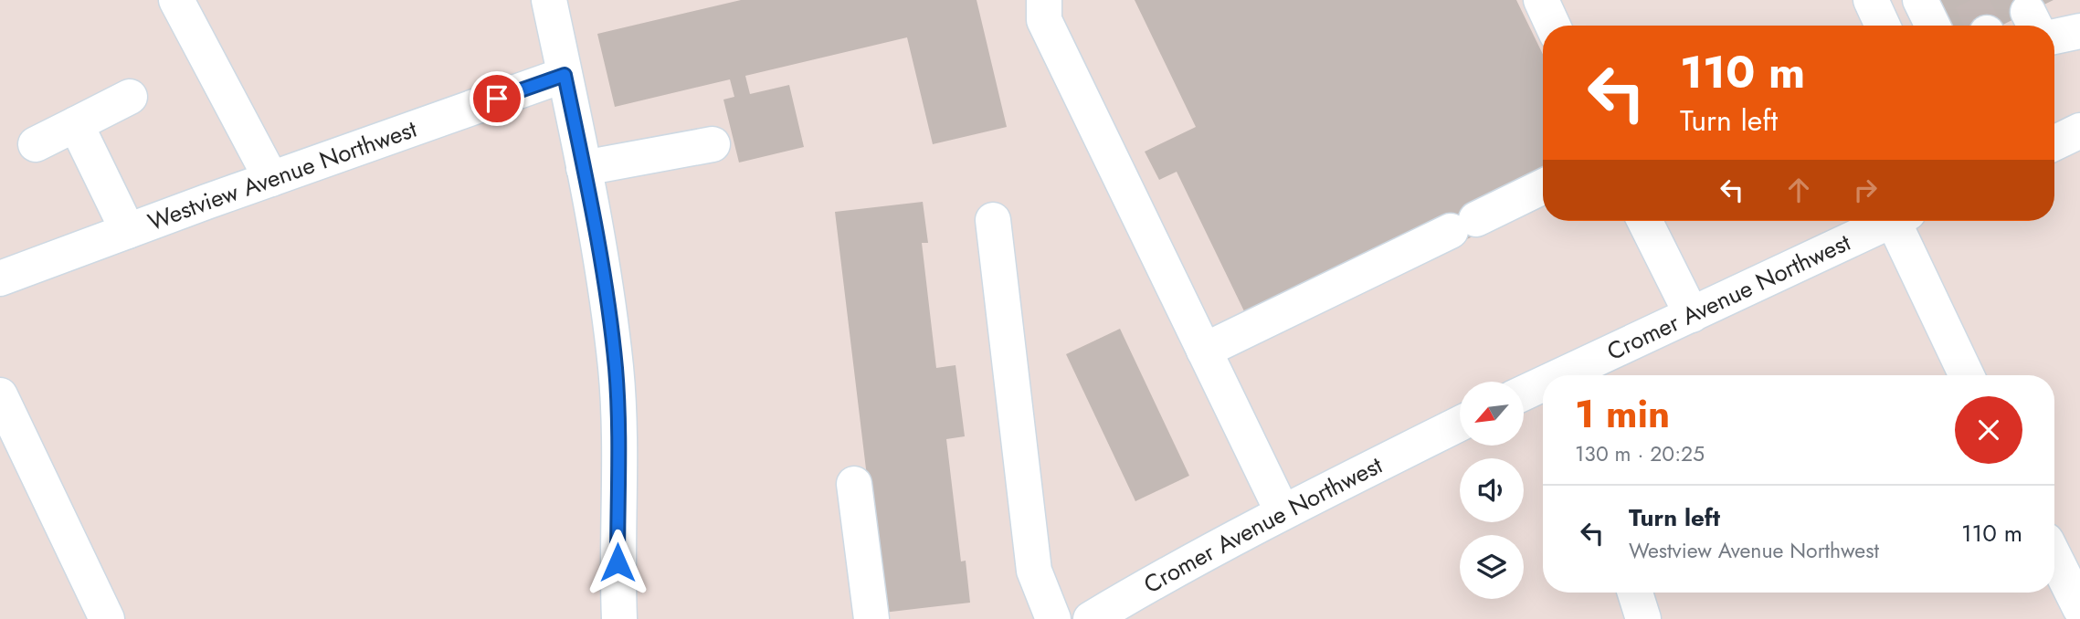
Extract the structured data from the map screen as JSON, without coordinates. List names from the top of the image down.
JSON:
{
  "streets": {
    "street": ["Westview Avenue Northwest", "Cromer Avenue Northwest"]
  },
  "north": "bottom left",
  "page": {
    "turn": ["110 m", "Turn left"],
    "heading": ["1 min", "130 m · 20:25"],
    "list": [
      {
        "name": "Turn left",
        "note": "Westview Avenue Northwest",
        "value": "110 m"
      }
    ]
  }
}
